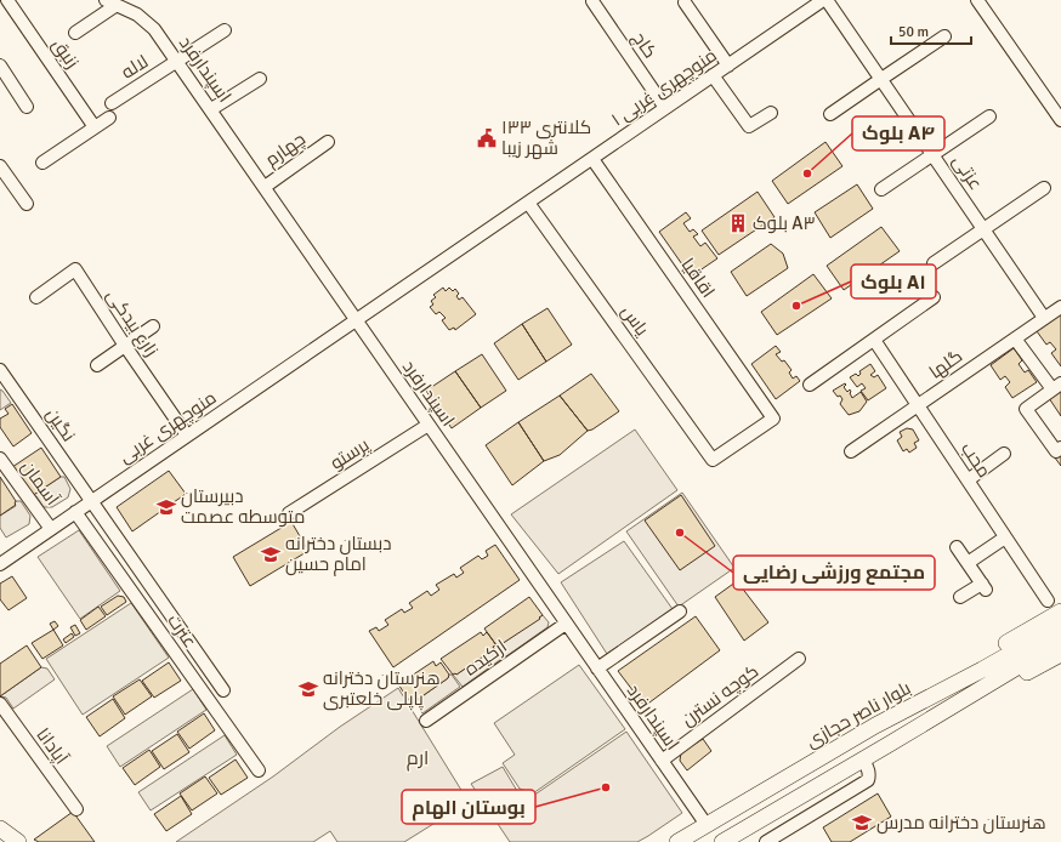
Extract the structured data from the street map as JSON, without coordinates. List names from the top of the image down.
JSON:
{
  "streets": {
    "main road": ["بلوار ناصر حجازی"],
    "street": [
      "کاج",
      "زنبق",
      "لاله",
      "اسپندارفرد",
      "منوچهری غربی ۱",
      "چهارم",
      "عزتی",
      "اقاقیا",
      "یاس",
      "زارع بیدکی",
      "گلها",
      "نگین",
      "منوچهری غربی",
      "پرستو",
      "محب",
      "آسمان",
      "عترت",
      "ارکیده",
      "کوچه نسترن",
      "آپادانا"
    ]
  },
  "crossings": [
    ["کاج", "منوچهری غربی ۱"],
    ["لاله", "اسپندارفرد"],
    ["اسپندارفرد", "منوچهری غربی ۱"],
    ["اسپندارفرد", "چهارم"],
    ["اسپندارفرد", "منوچهری غربی"],
    ["اسپندارفرد", "پرستو"],
    ["اسپندارفرد", "ارکیده"],
    ["اسپندارفرد", "کوچه نسترن"],
    ["اسپندارفرد", "بلوار ناصر حجازی"],
    ["منوچهری غربی ۱", "اقاقیا"],
    ["منوچهری غربی ۱", "یاس"],
    ["منوچهری غربی ۱", "منوچهری غربی"],
    ["عزتی", "گلها"],
    ["اقاقیا", "یاس"],
    ["زارع بیدکی", "منوچهری غربی"],
    ["گلها", "محب"],
    ["نگین", "منوچهری غربی"],
    ["منوچهری غربی", "آسمان"],
    ["منوچهری غربی", "عترت"]
  ],
  "districts": ["ارم"],
  "places": {
    "public building": ["کلانتری ۱۳۳ شهر زیبا"],
    "other": [
      "بلوک A۴",
      "بلوک A۱",
      "مجتمع ورزشی رضایی",
      "بوستان الهام"
    ],
    "building": ["بلوک A۳"],
    "school or university": [
      "دبیرستان متوسطه عصمت",
      "دبستان دخترانه امام حسین",
      "هنرستان دخترانه پاپلی خلعتبری",
      "هنرستان دخترانه مدرس"
    ]
  },
  "scale_bar": "50 m"
}
